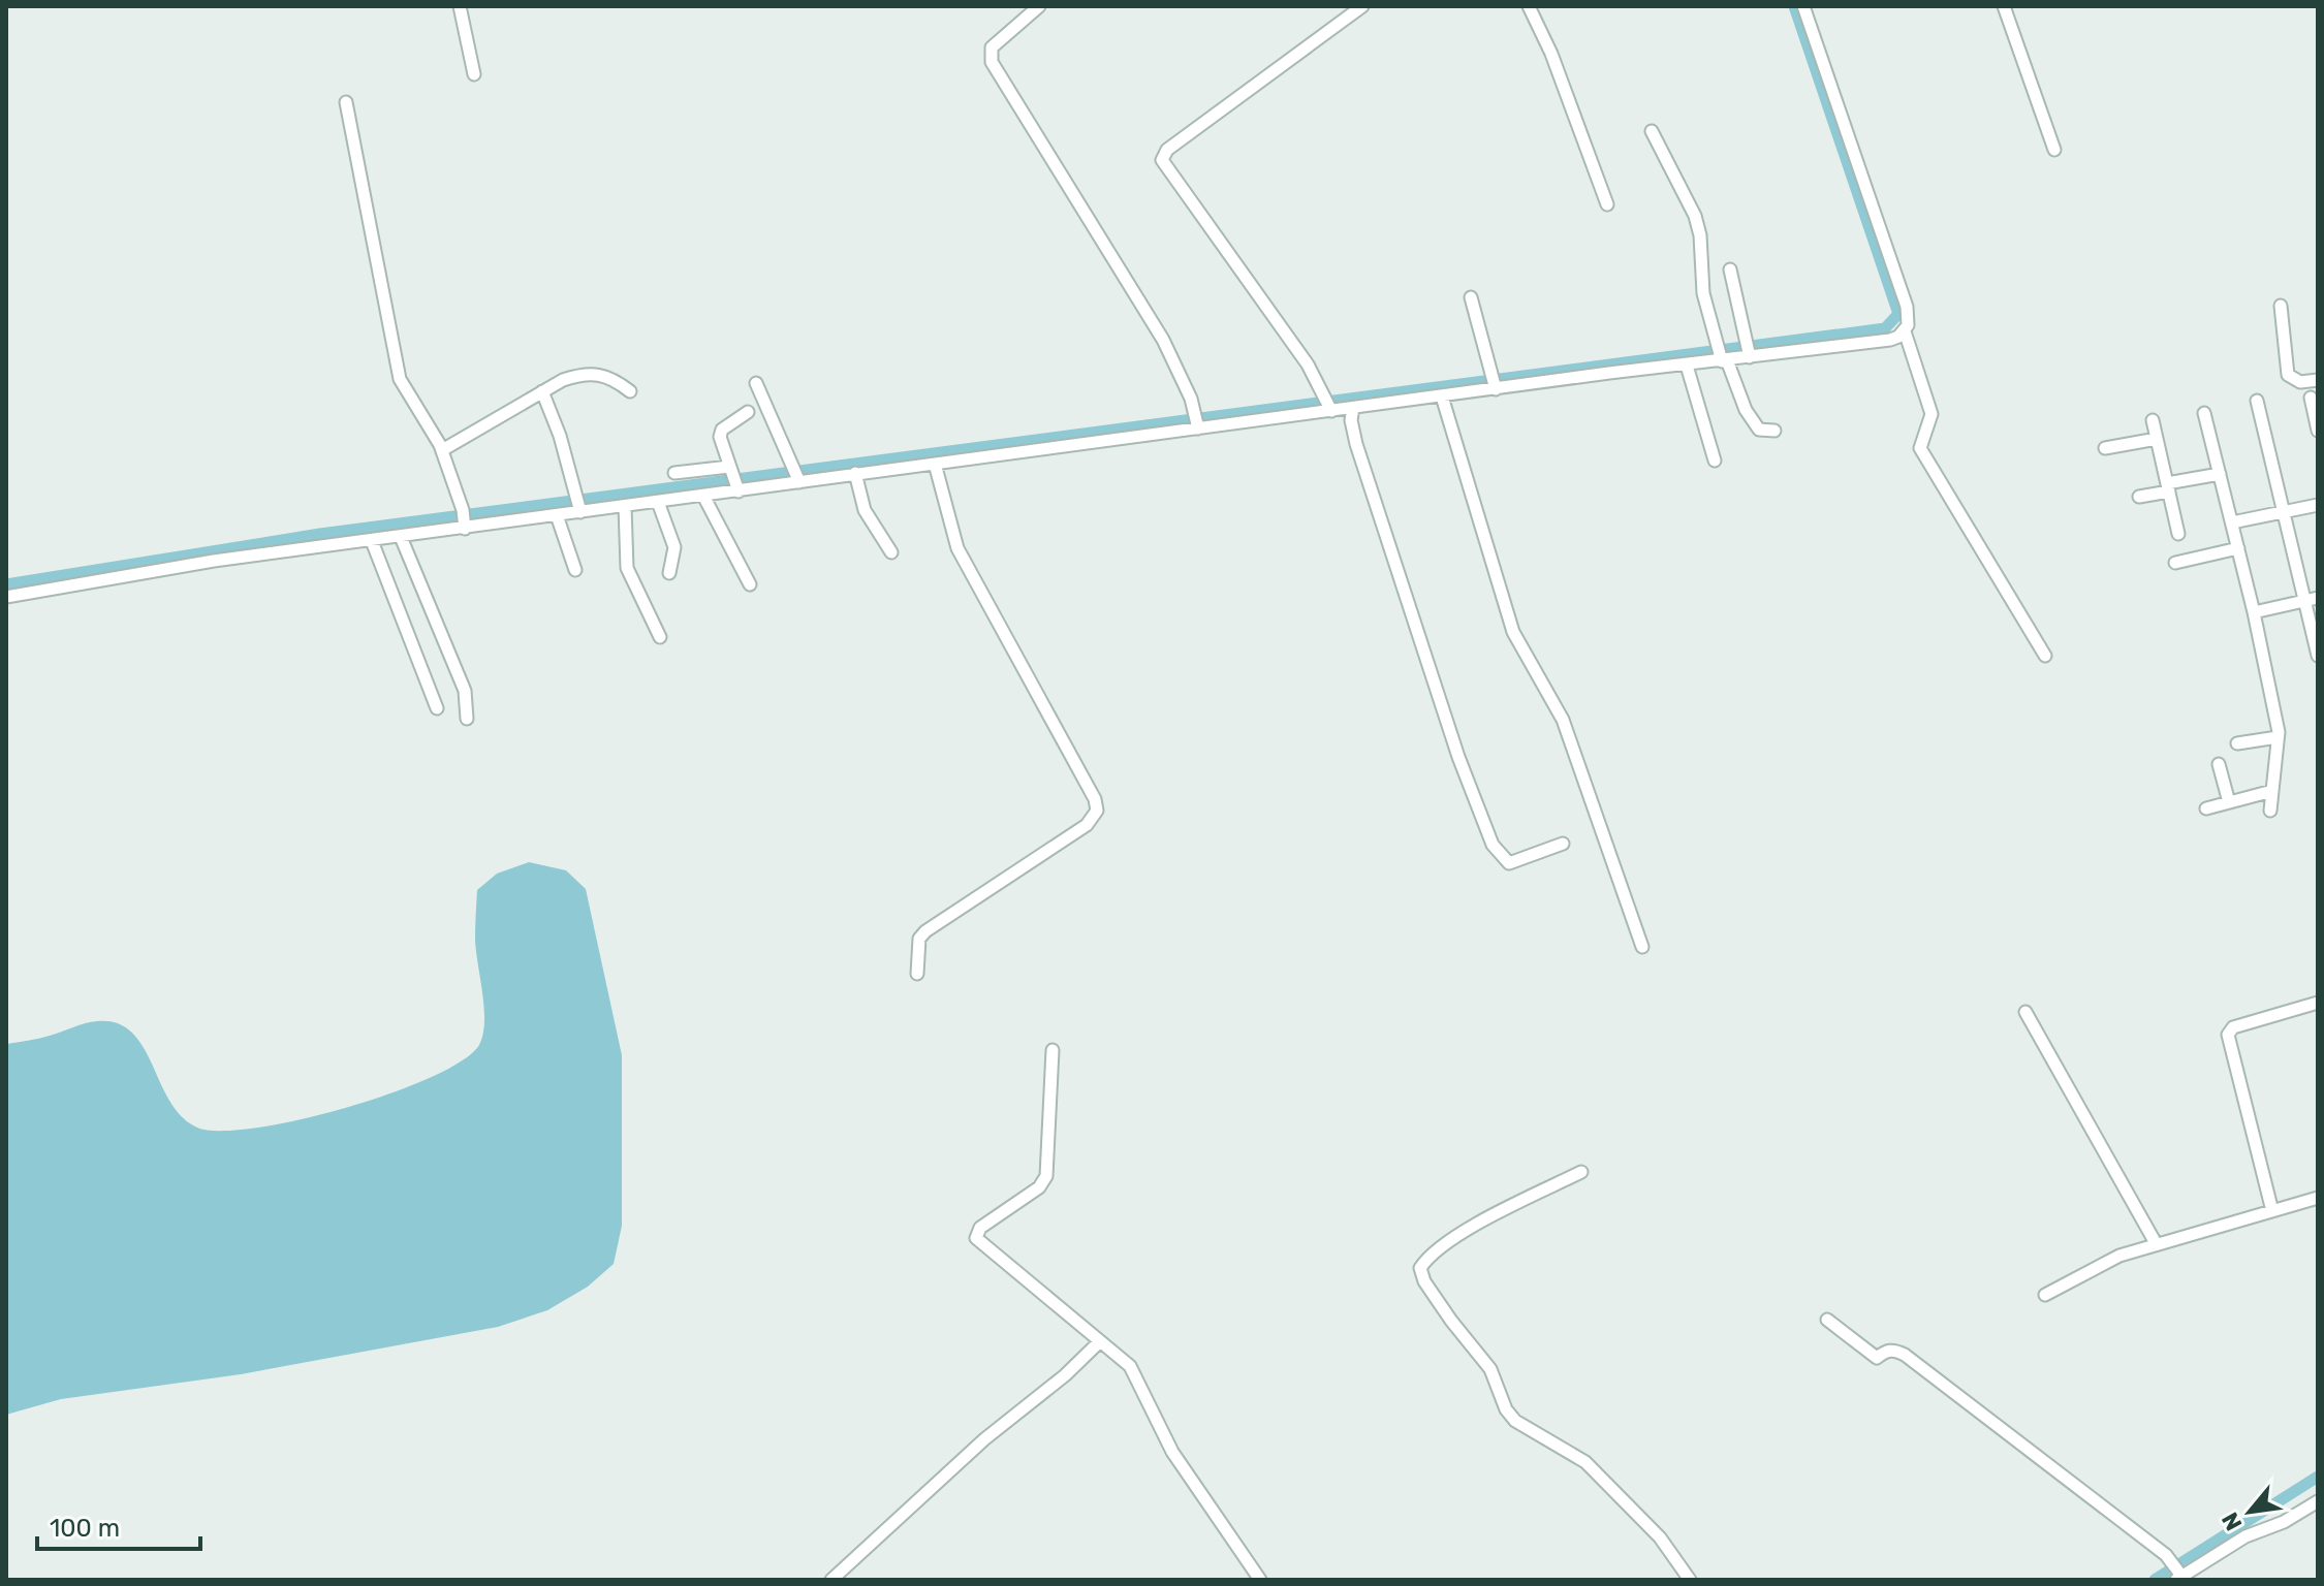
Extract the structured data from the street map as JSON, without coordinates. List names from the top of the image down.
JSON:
{
  "scale_bar": "100 m",
  "north": "bottom left"
}
